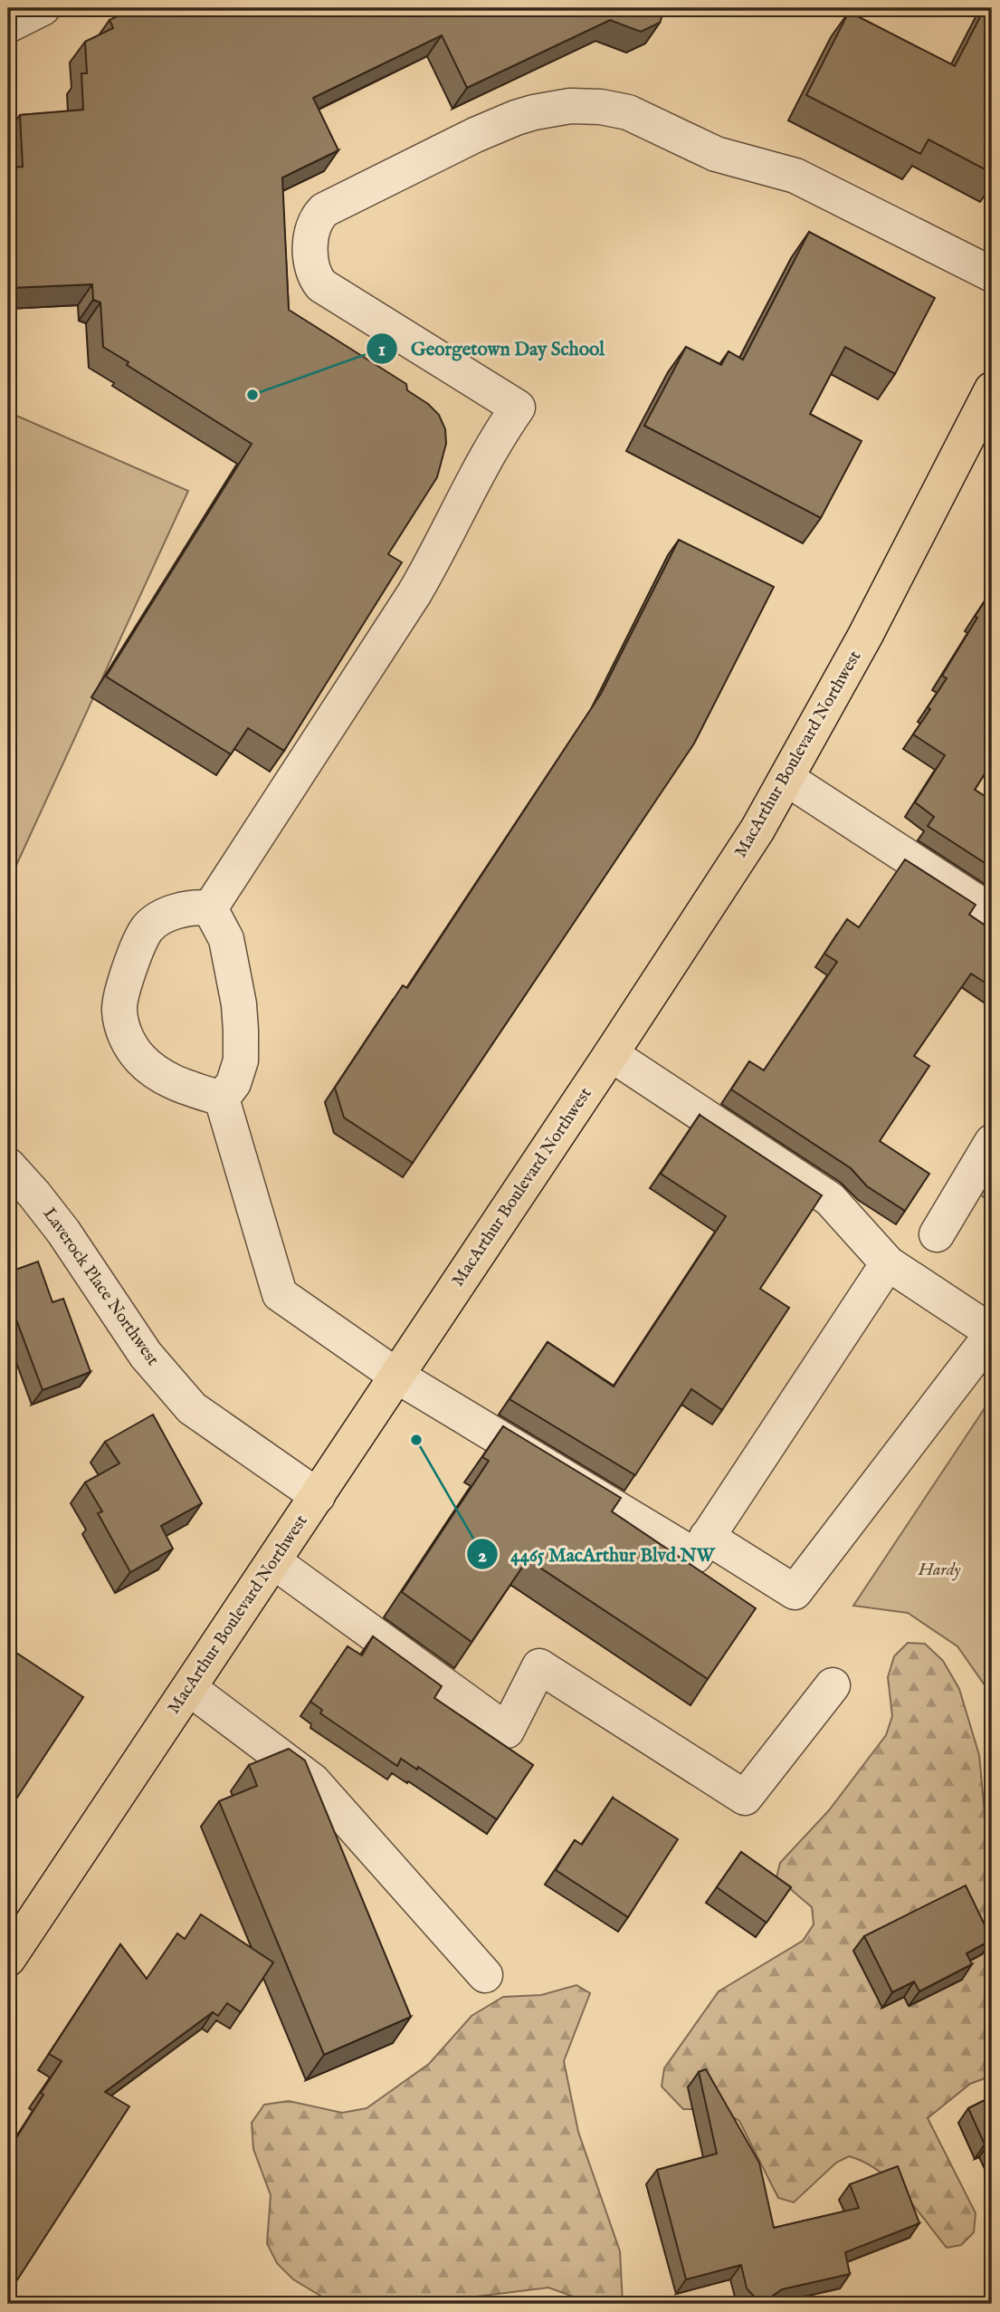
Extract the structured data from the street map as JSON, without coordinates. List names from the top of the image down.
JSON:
{
  "streets": {
    "main road": ["MacArthur Boulevard Northwest"],
    "street": ["Laverock Place Northwest"]
  },
  "crossings": [
    ["MacArthur Boulevard Northwest", "Laverock Place Northwest"]
  ],
  "parks": ["Hardy"],
  "places": ["Georgetown Day School", "4465 MacArthur Blvd NW"]
}
